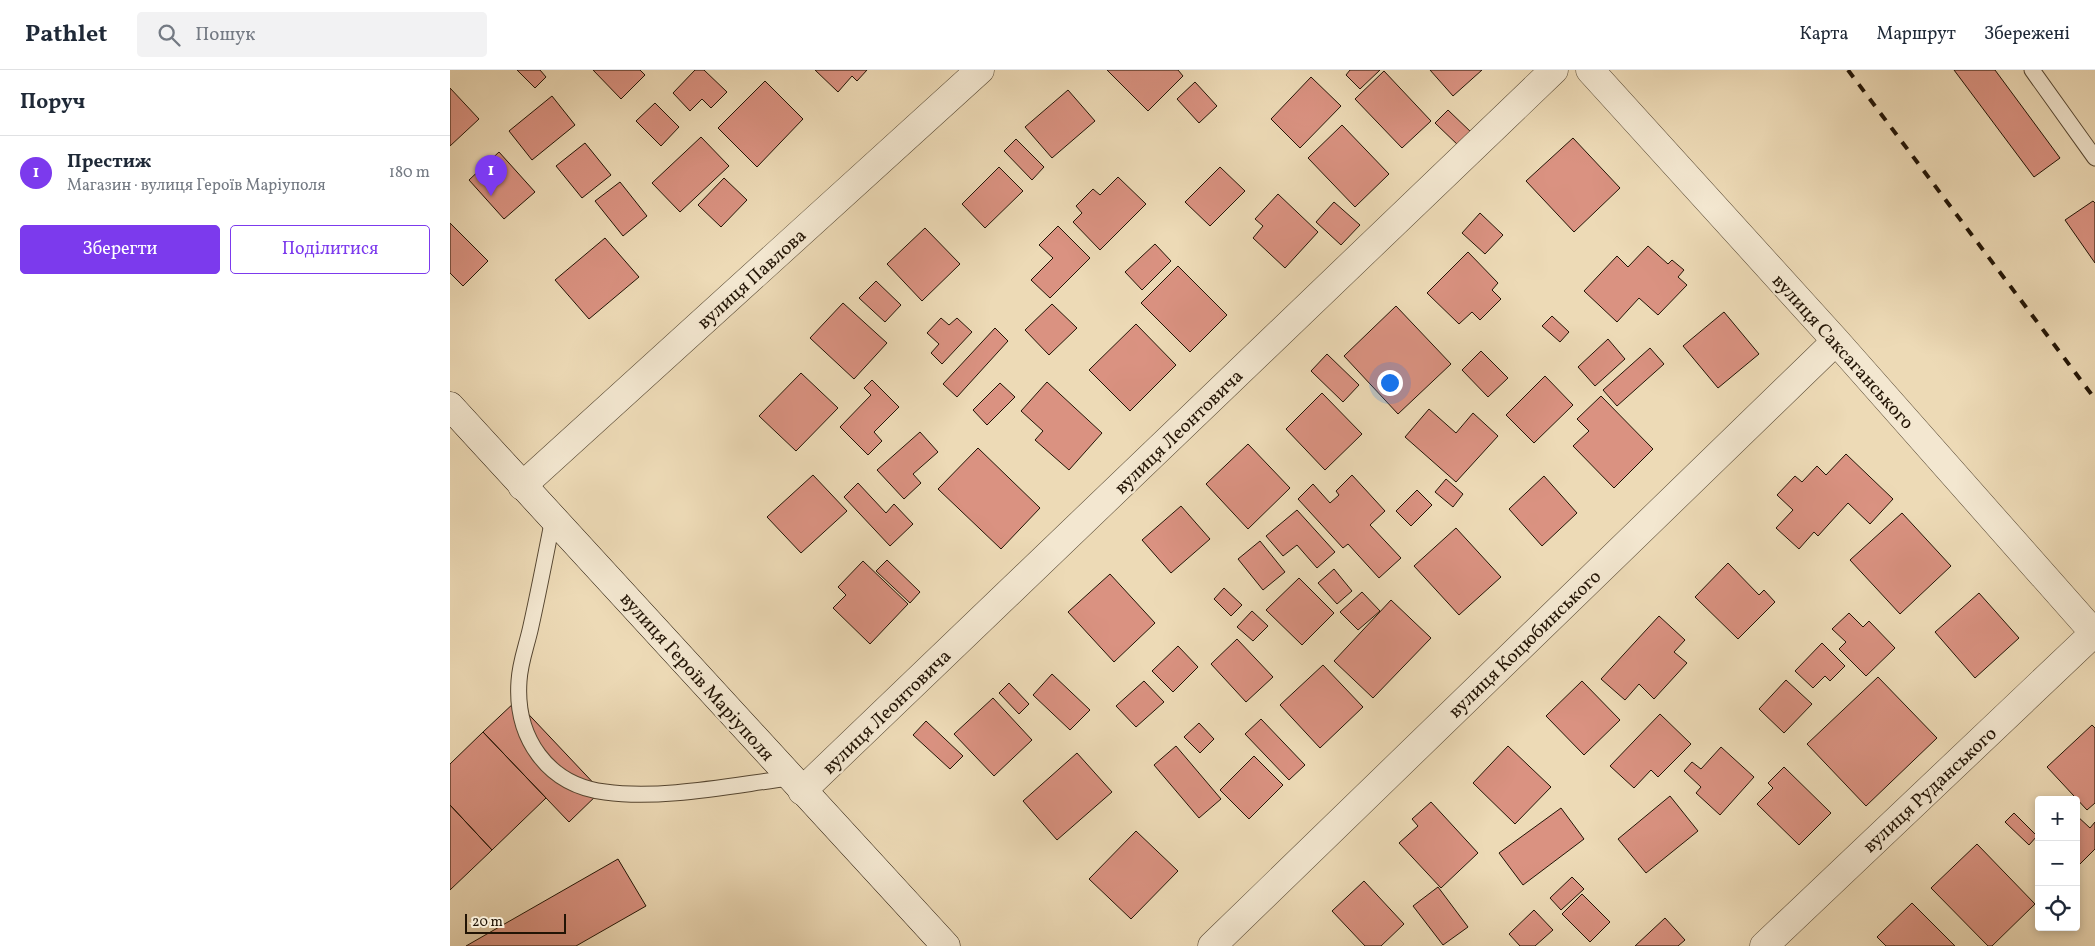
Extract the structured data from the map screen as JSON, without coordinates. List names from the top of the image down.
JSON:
{
  "streets": {
    "street": [
      "вулиця Павлова",
      "вулиця Саксаганського",
      "вулиця Леонтовича",
      "вулиця Коцюбинського",
      "вулиця Героїв Маріуполя",
      "вулиця Руданського"
    ]
  },
  "crossings": [
    ["вулиця Павлова", "вулиця Героїв Маріуполя"],
    ["вулиця Саксаганського", "вулиця Коцюбинського"],
    ["вулиця Саксаганського", "вулиця Руданського"],
    ["вулиця Леонтовича", "вулиця Героїв Маріуполя"]
  ],
  "scale_bar": "20 m",
  "page": {
    "header": "Pathlet",
    "search": "Пошук",
    "nav": ["Карта", "Маршрут", "Збережені"],
    "heading": "Поруч",
    "list": [
      {
        "mark": "1",
        "name": "Престиж",
        "note": "Магазин · вулиця Героїв Маріуполя",
        "value": "180 m"
      }
    ],
    "pins": "1",
    "buttons": ["Зберегти", "Поділитися"],
    "map_buttons": ["+", "−"],
    "scale": "20 m"
  }
}
